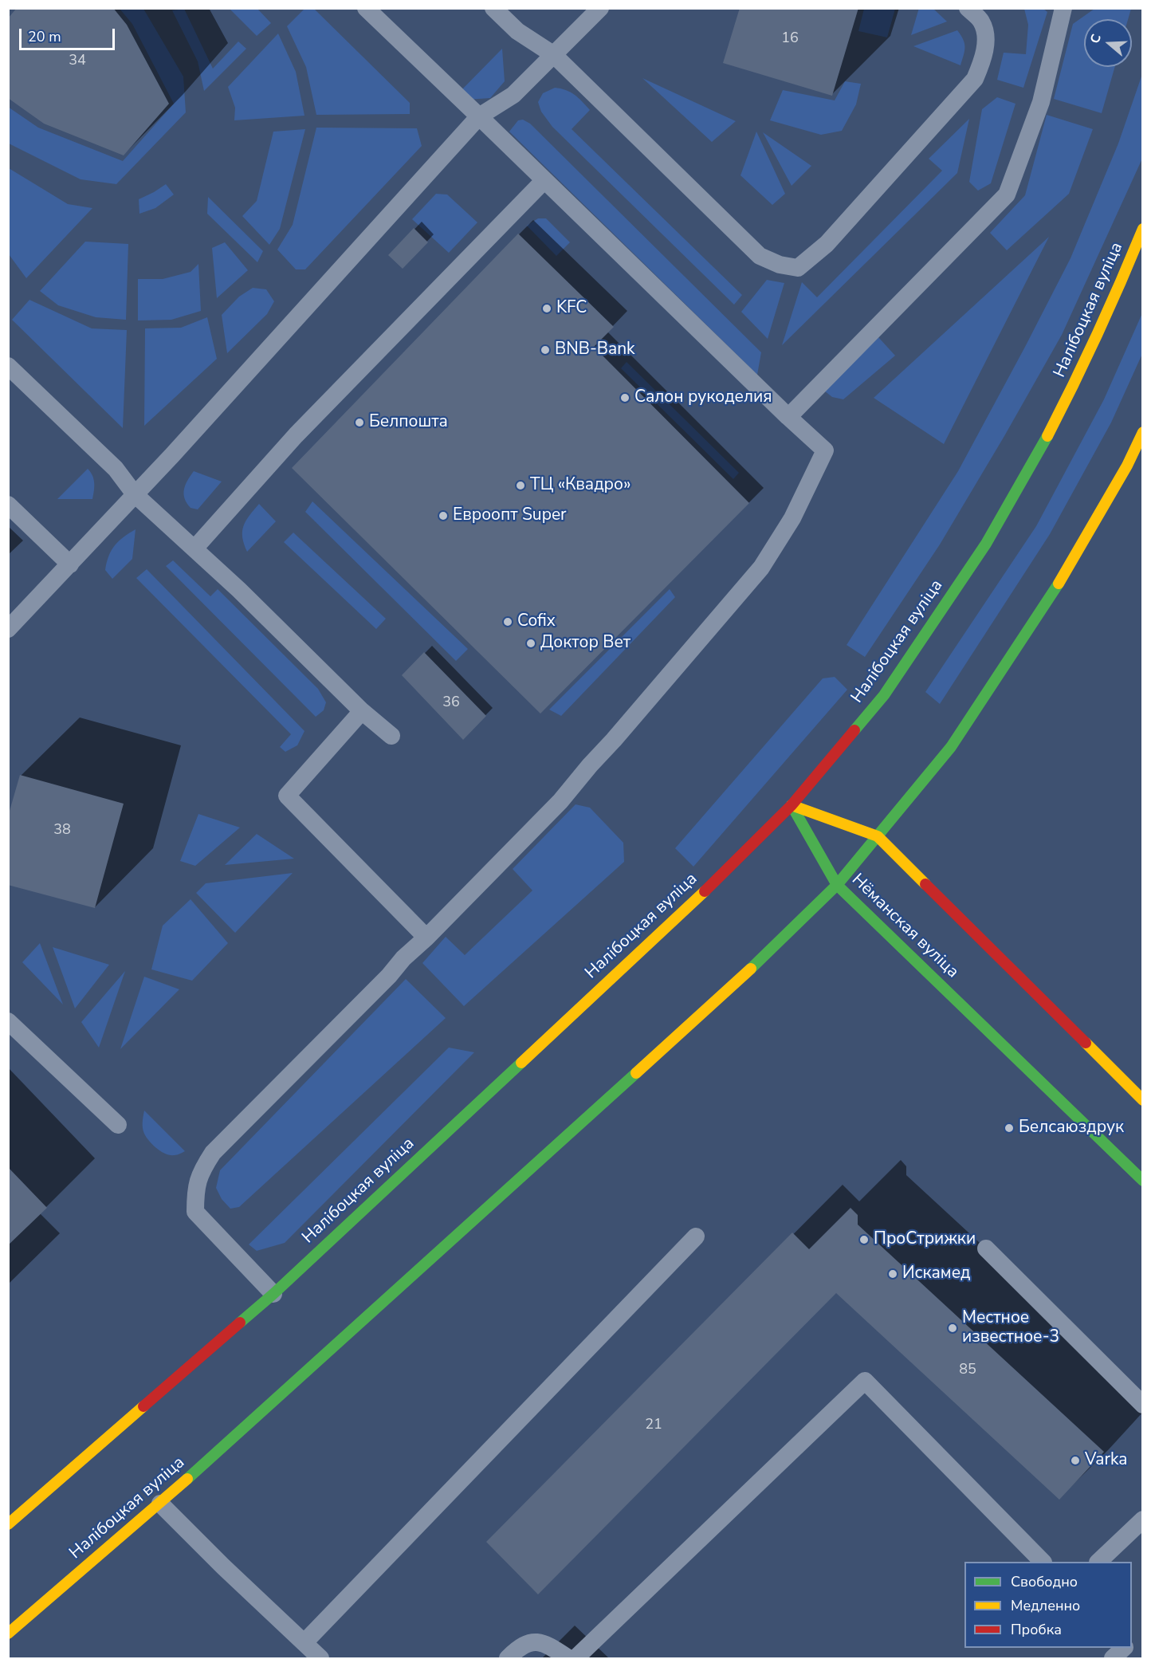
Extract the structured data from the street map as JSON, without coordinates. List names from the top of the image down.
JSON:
{
  "streets": {
    "main road": ["Налібоцкая вуліца", "Нёманская вуліца"]
  },
  "crossings": [
    ["Налібоцкая вуліца", "Нёманская вуліца"]
  ],
  "places": [
    "KFC",
    "BNB-Bank",
    "Салон рукоделия",
    "Белпошта",
    "ТЦ «Квадро»",
    "Евроопт Super",
    "Cofix",
    "Доктор Вет",
    "Белсаюздрук",
    "ПроСтрижки",
    "Искамед",
    "Местное известное-3",
    "Varka"
  ],
  "house_numbers": [
    "16",
    "34",
    "36",
    "38",
    "85",
    "21"
  ],
  "legend": ["Свободно", "Медленно", "Пробка"],
  "scale_bar": "20 m",
  "north": "left"
}
